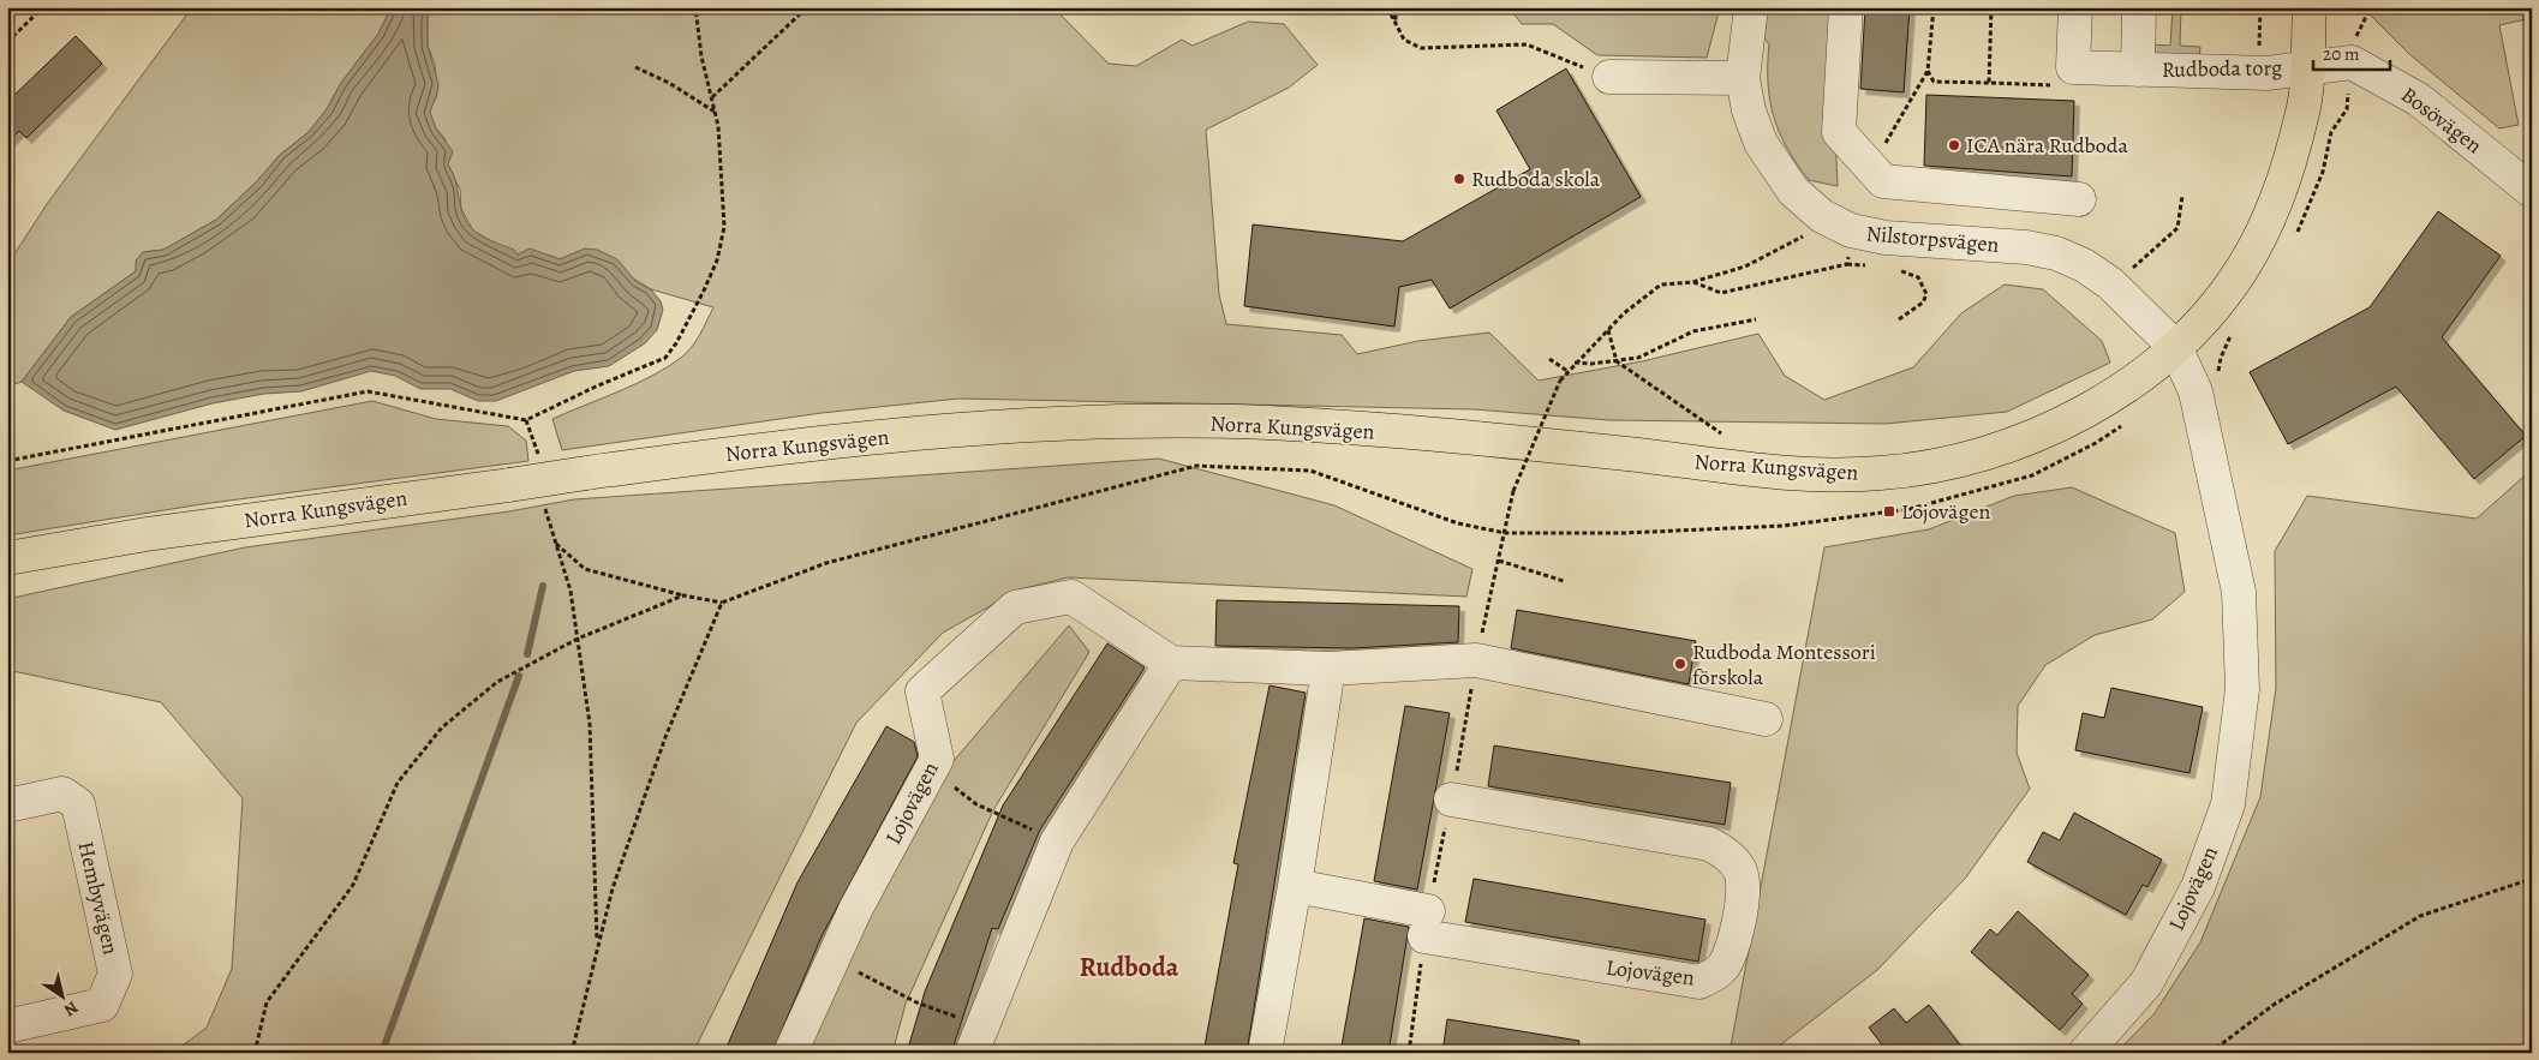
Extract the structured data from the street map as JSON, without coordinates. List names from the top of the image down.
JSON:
{
  "streets": {
    "main road": ["Norra Kungsvägen"],
    "street": [
      "Rudboda torg",
      "Bosövägen",
      "Nilstorpsvägen",
      "Lojovägen",
      "Hembyvägen"
    ]
  },
  "crossings": [
    ["Rudboda torg", "Norra Kungsvägen"],
    ["Nilstorpsvägen", "Norra Kungsvägen"],
    ["Nilstorpsvägen", "Lojovägen"],
    ["Norra Kungsvägen", "Lojovägen"]
  ],
  "districts": ["Rudboda"],
  "places": {
    "other": ["ICA nära Rudboda", "Rudboda skola", "Rudboda Montessori förskola"],
    "transit": ["Lojovägen"]
  },
  "scale_bar": "20 m",
  "north": "bottom right"
}
